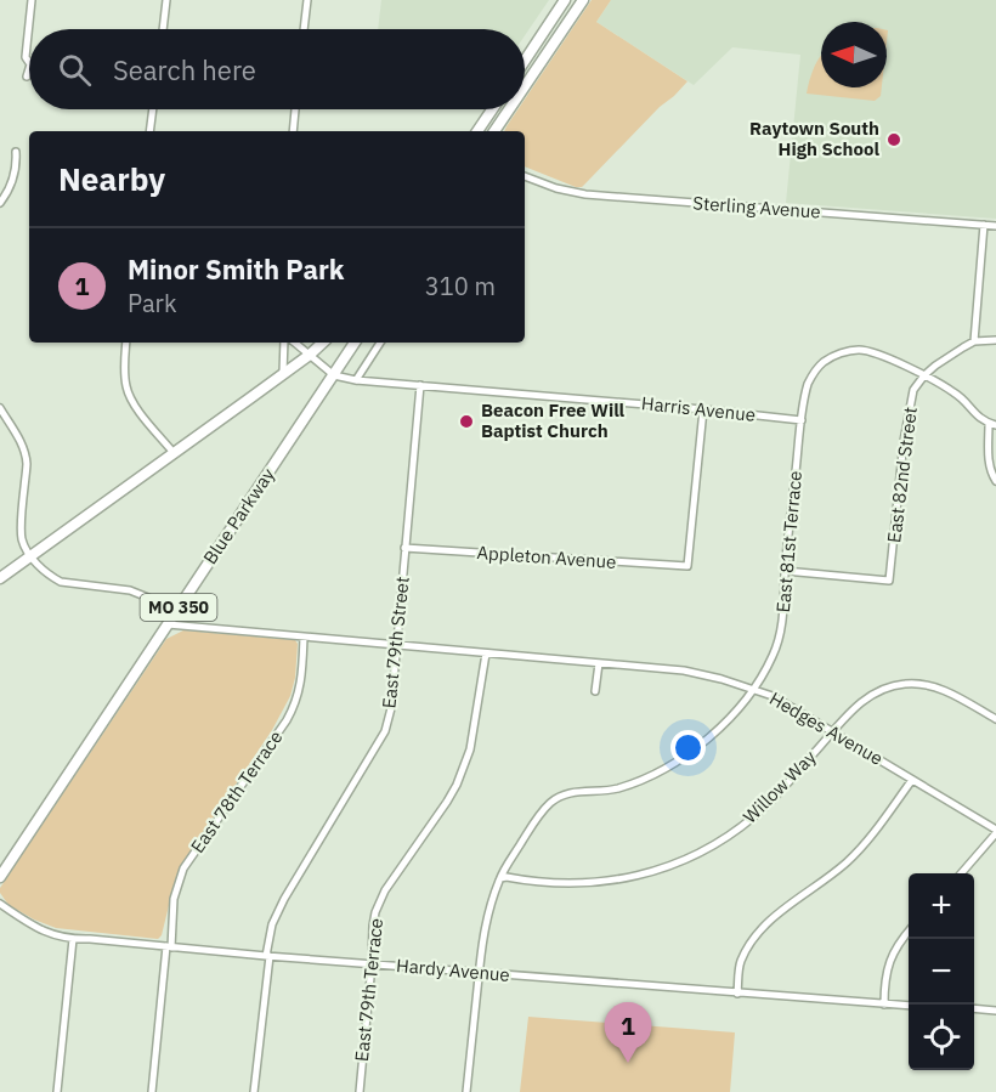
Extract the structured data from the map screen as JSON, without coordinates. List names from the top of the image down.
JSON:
{
  "streets": {
    "highway": ["Blue Parkway", "MO 350"],
    "street": [
      "Sterling Avenue",
      "Harris Avenue",
      "East 82nd Street",
      "East 81st Terrace",
      "Appleton Avenue",
      "East 79th Street",
      "Hedges Avenue",
      "Willow Way",
      "East 78th Terrace",
      "Hardy Avenue",
      "East 79th Terrace"
    ]
  },
  "crossings": [
    ["Harris Avenue", "Blue Parkway"],
    ["Harris Avenue", "East 81st Terrace"],
    ["Harris Avenue", "Appleton Avenue"],
    ["Harris Avenue", "East 79th Street"],
    ["East 82nd Street", "East 81st Terrace"],
    ["Blue Parkway", "Hedges Avenue"],
    ["East 81st Terrace", "Hedges Avenue"],
    ["East 81st Terrace", "Willow Way"],
    ["East 81st Terrace", "Hardy Avenue"],
    ["Appleton Avenue", "East 79th Street"],
    ["East 79th Street", "Hedges Avenue"],
    ["East 79th Street", "Hardy Avenue"],
    ["Hedges Avenue", "Willow Way"],
    ["Hedges Avenue", "East 78th Terrace"],
    ["Hedges Avenue", "East 79th Terrace"],
    ["East 78th Terrace", "Hardy Avenue"],
    ["Hardy Avenue", "East 79th Terrace"]
  ],
  "places": ["Raytown South High School", "Beacon Free Will Baptist Church"],
  "north": "left",
  "page": {
    "search": "Search here",
    "heading": "Nearby",
    "list": [
      {
        "mark": "1",
        "name": "Minor Smith Park",
        "note": "Park",
        "value": "310 m"
      }
    ],
    "map_buttons": ["+", "−"],
    "pins": "1"
  }
}
